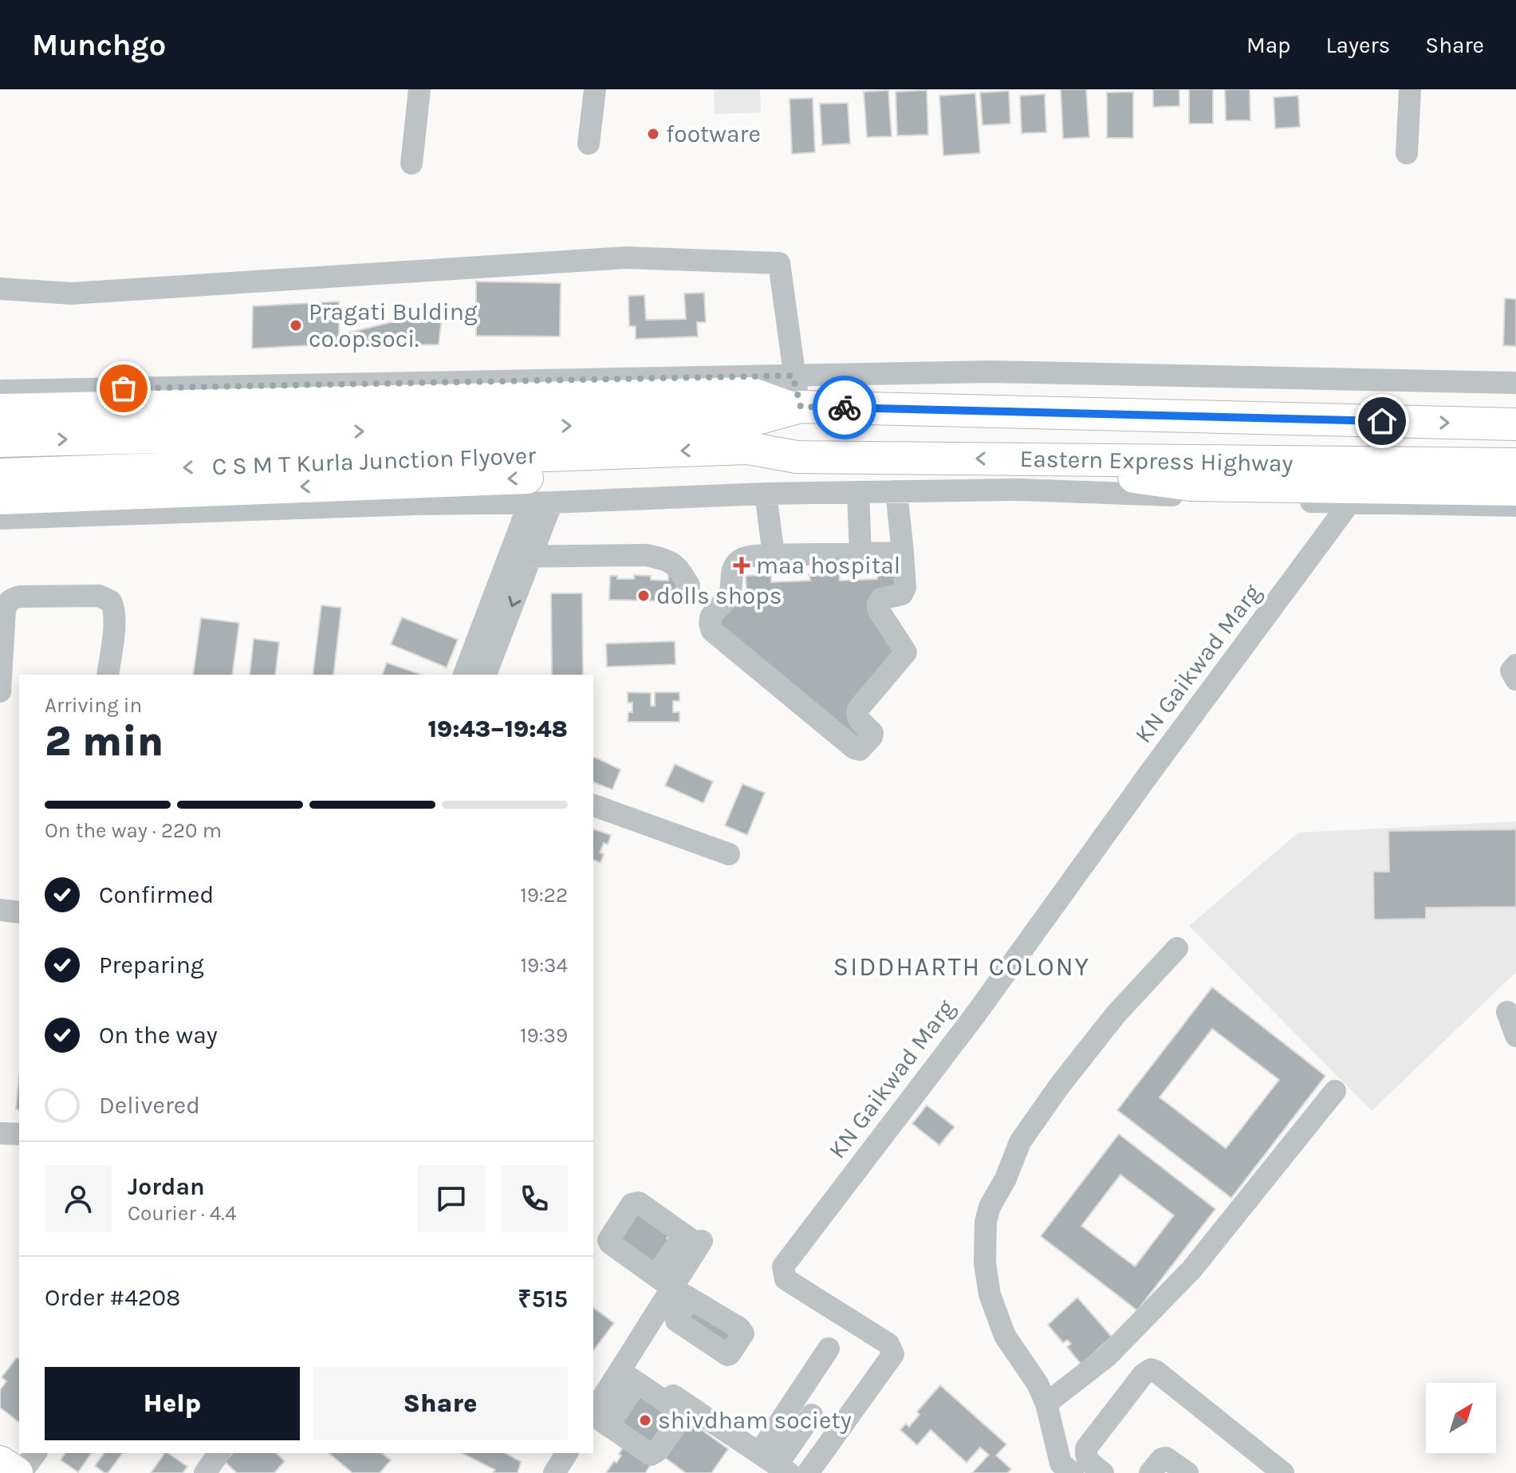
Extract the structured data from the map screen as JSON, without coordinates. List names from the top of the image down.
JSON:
{
  "streets": {
    "highway": ["C S M T Kurla Junction Flyover", "Eastern Express Highway"],
    "street": ["KN Gaikwad Marg"]
  },
  "districts": ["SIDDHARTH COLONY"],
  "places": {
    "other": [
      "footware",
      "Pragati Bulding co.op.soci.",
      "dolls shops",
      "shivdham society"
    ],
    "health": ["maa hospital"]
  },
  "north": "top right",
  "page": {
    "header": "Munchgo",
    "nav": ["Map", "Layers", "Share"],
    "heading": ["2 min", "Arriving in", "19:43–19:48"],
    "panel": [
      "Jordan",
      "Courier · 4.4",
      "Order #4208",
      "₹515"
    ],
    "bar": "On the way · 220 m",
    "list": [
      ["Confirmed", "19:22"],
      ["Preparing", "19:34"],
      ["On the way", "19:39"],
      "Delivered"
    ],
    "buttons": ["Help", "Share"]
  }
}
